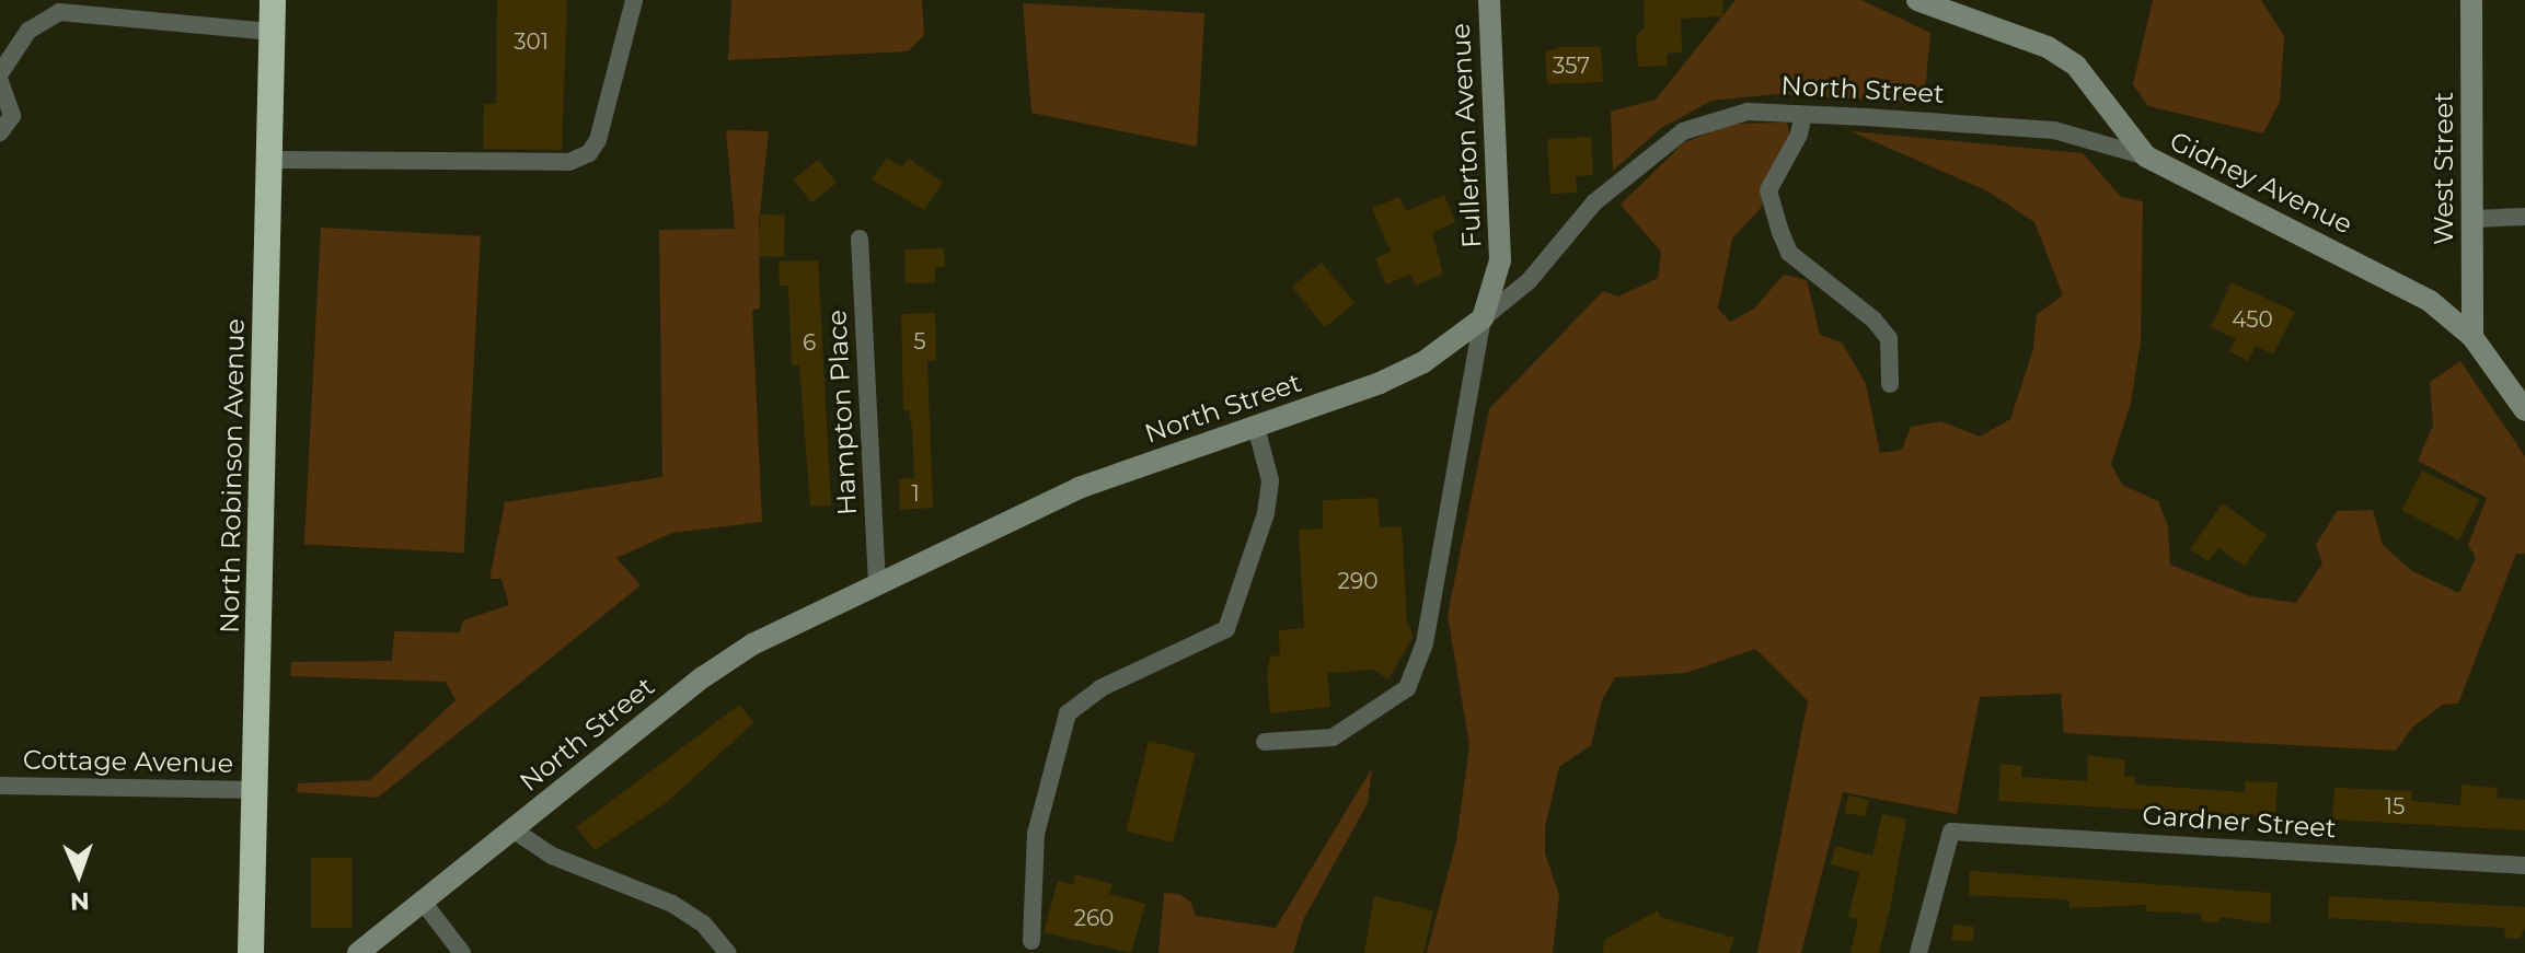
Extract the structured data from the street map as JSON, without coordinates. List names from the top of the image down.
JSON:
{
  "streets": {
    "highway": ["North Robinson Avenue"],
    "street": [
      "North Street",
      "Fullerton Avenue",
      "West Street",
      "Gidney Avenue",
      "Hampton Place",
      "Cottage Avenue",
      "Gardner Street"
    ]
  },
  "crossings": [
    ["North Street", "Fullerton Avenue"],
    ["North Street", "Gidney Avenue"],
    ["North Street", "Hampton Place"],
    ["West Street", "Gidney Avenue"],
    ["North Robinson Avenue", "Cottage Avenue"]
  ],
  "house_numbers": [
    "301",
    "357",
    "450",
    "5",
    "6",
    "1",
    "290",
    "15",
    "260"
  ],
  "north": "bottom"
}
